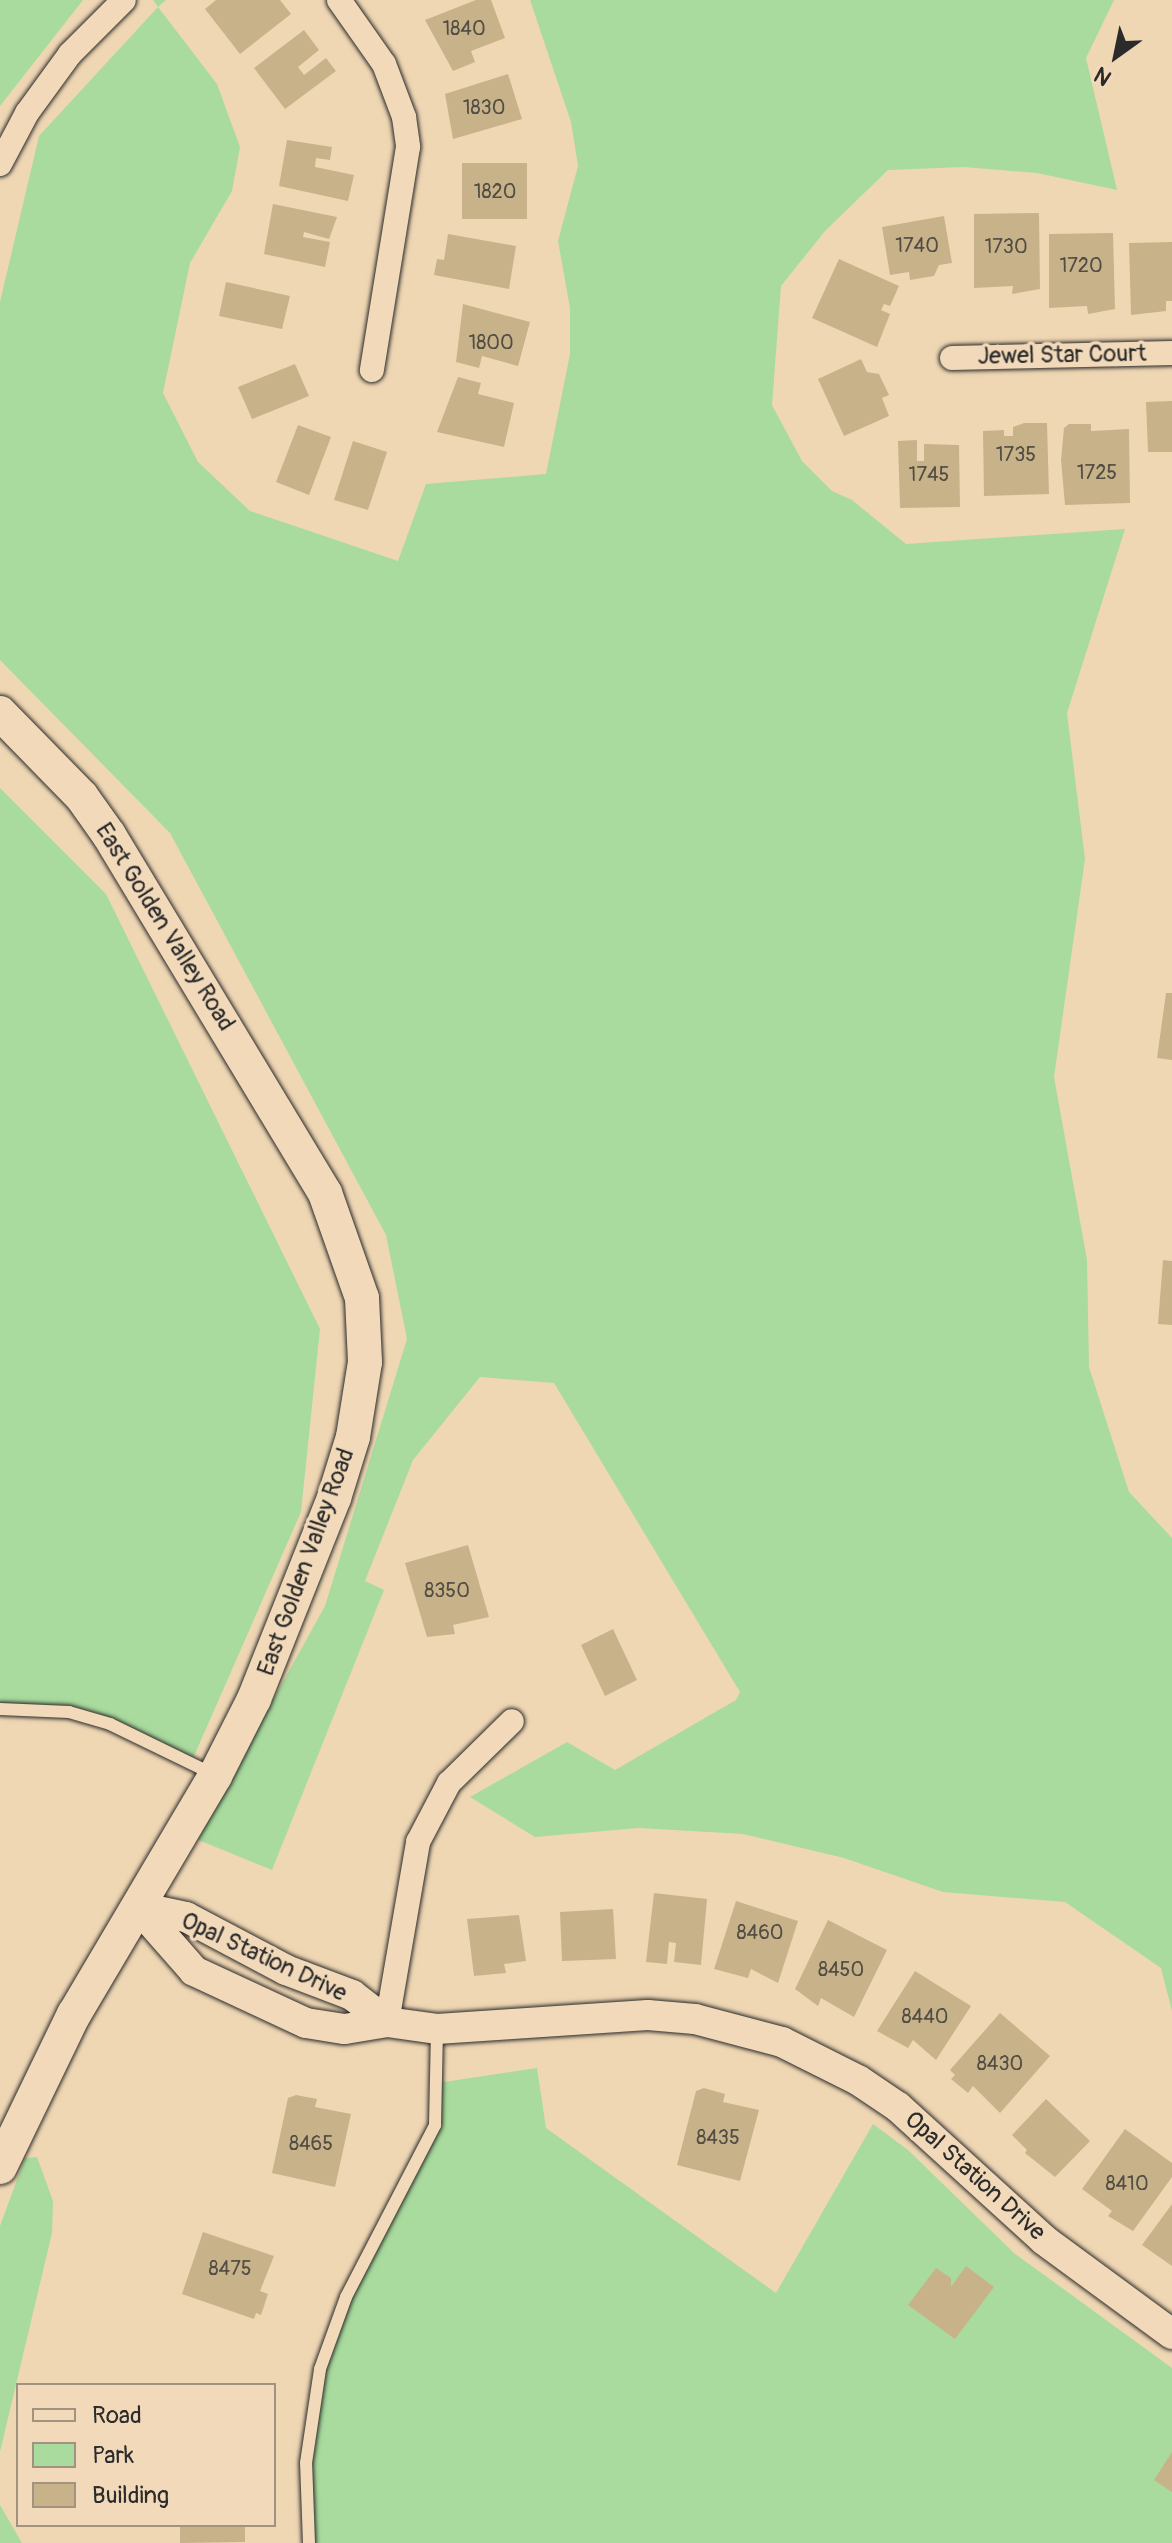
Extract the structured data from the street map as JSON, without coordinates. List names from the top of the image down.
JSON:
{
  "streets": {
    "main road": ["East Golden Valley Road"],
    "street": ["Jewel Star Court", "Opal Station Drive"]
  },
  "crossings": [
    ["East Golden Valley Road", "Opal Station Drive"]
  ],
  "house_numbers": [
    "1840",
    "1830",
    "1820",
    "1740",
    "1730",
    "1720",
    "1800",
    "1735",
    "1725",
    "1745",
    "8350",
    "8460",
    "8450",
    "8440",
    "8430",
    "8435",
    "8465",
    "8410",
    "8475"
  ],
  "legend": ["Road", "Park", "Building"],
  "north": "bottom left"
}
